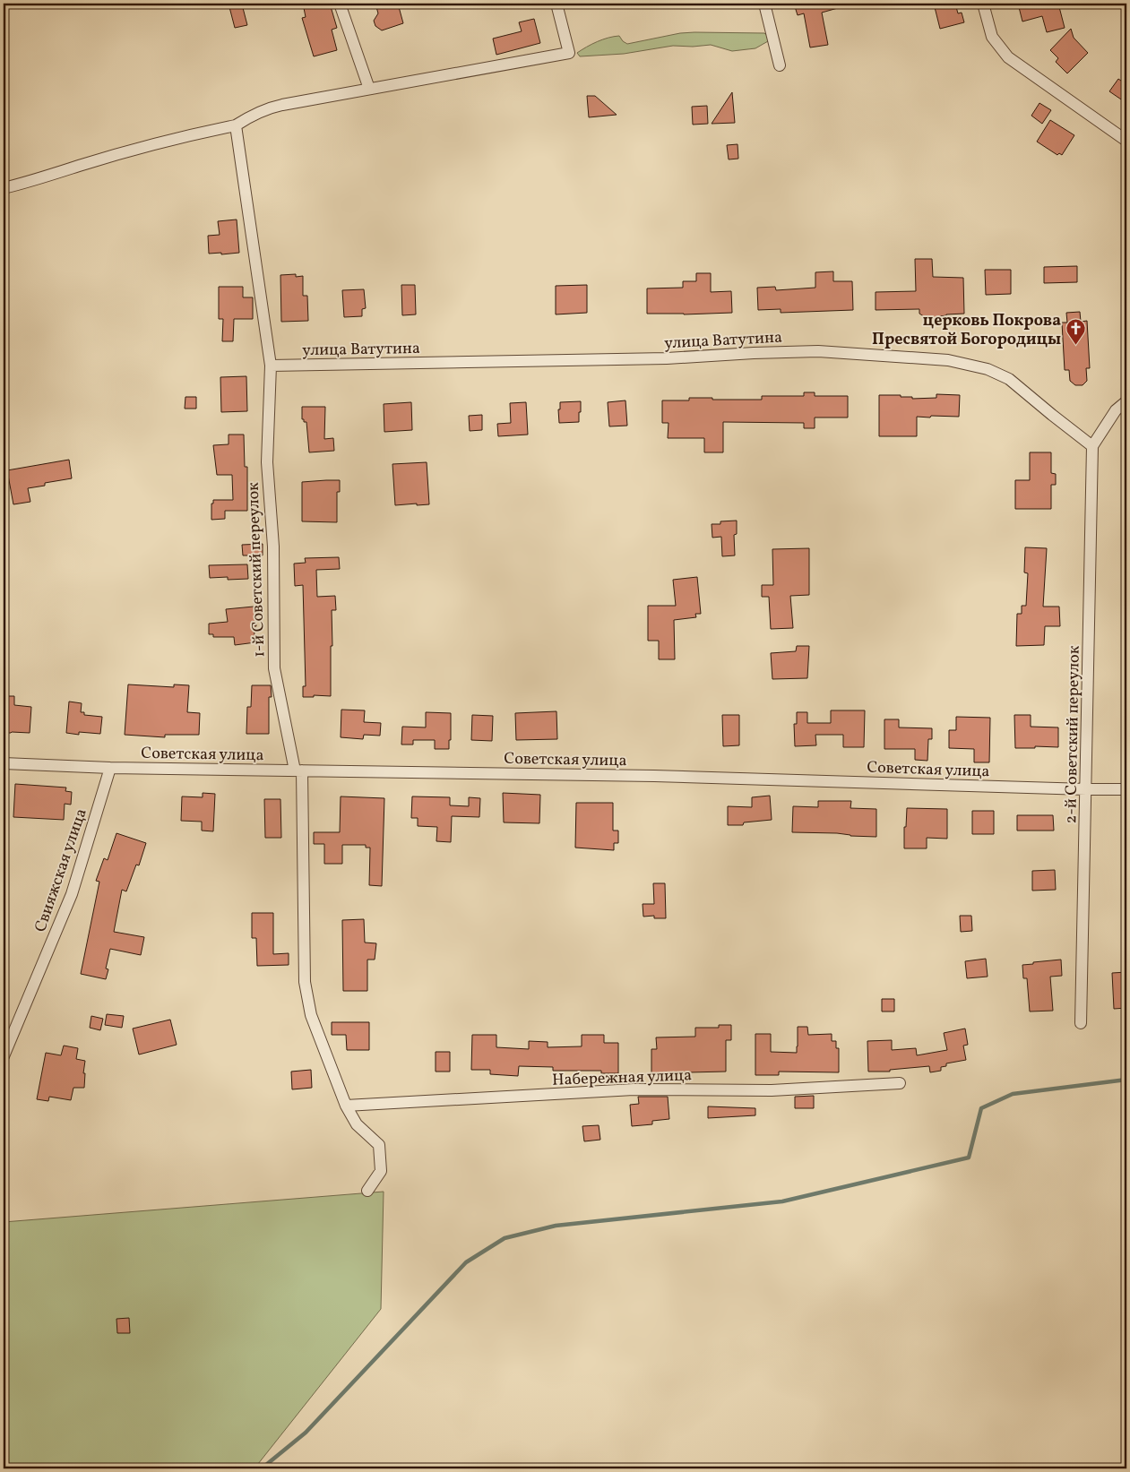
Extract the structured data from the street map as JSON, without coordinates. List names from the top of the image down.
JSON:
{
  "streets": {
    "street": [
      "улица Ватутина",
      "1-й Советский переулок",
      "2-й Советский переулок",
      "Советская улица",
      "Свияжская улица",
      "Набережная улица"
    ]
  },
  "crossings": [
    ["улица Ватутина", "1-й Советский переулок"],
    ["улица Ватутина", "2-й Советский переулок"],
    ["1-й Советский переулок", "Советская улица"],
    ["1-й Советский переулок", "Набережная улица"],
    ["2-й Советский переулок", "Советская улица"],
    ["Советская улица", "Свияжская улица"]
  ],
  "places": {
    "church": ["церковь Покрова Пресвятой Богородицы"]
  }
}
